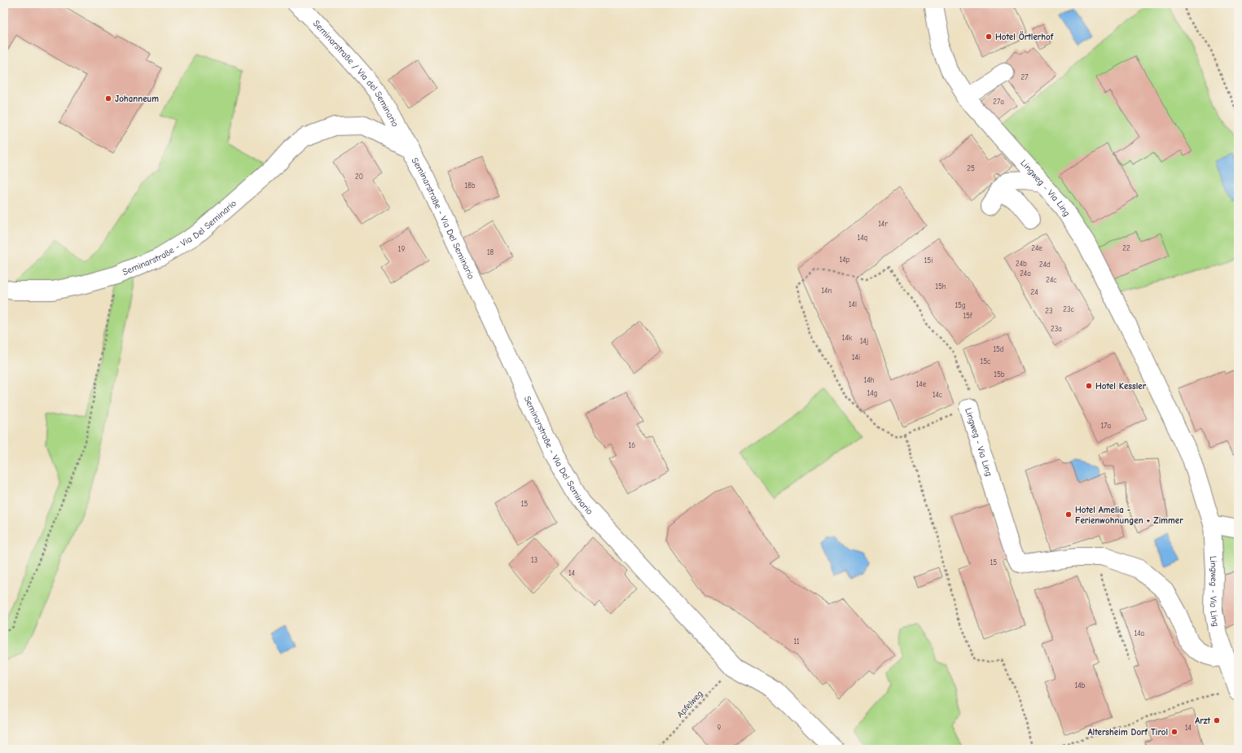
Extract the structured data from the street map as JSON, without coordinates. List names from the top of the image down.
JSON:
{
  "streets": {
    "street": ["Seminarstraße / Via del Seminario", "Lingweg - Via Ling", "Seminarstraße - Via Del Seminario"],
    "path": ["Apfelweg"]
  },
  "crossings": [
    ["Seminarstraße / Via del Seminario", "Seminarstraße - Via Del Seminario"],
    ["Seminarstraße - Via Del Seminario", "Apfelweg"]
  ],
  "places": [
    "Hotel Örtlerhof",
    "Johanneum",
    "Hotel Kessler",
    "Hotel Amelia - Ferienwohnungen + Zimmer",
    "Arzt",
    "Altersheim Dorf Tirol"
  ],
  "house_numbers": [
    "27",
    "27a",
    "25",
    "20",
    "18b",
    "14r",
    "14q",
    "24e",
    "22",
    "19",
    "18",
    "14p",
    "15i",
    "24b",
    "24d",
    "24a",
    "24c",
    "15h",
    "14n",
    "24",
    "14l",
    "15g",
    "23c",
    "23",
    "15f",
    "23a",
    "14k",
    "14j",
    "15d",
    "14i",
    "15c",
    "15b",
    "14h",
    "14e",
    "14g",
    "14c",
    "17a",
    "16",
    "15",
    "13",
    "15",
    "14",
    "14a",
    "11",
    "14b",
    "9",
    "14"
  ]
}
